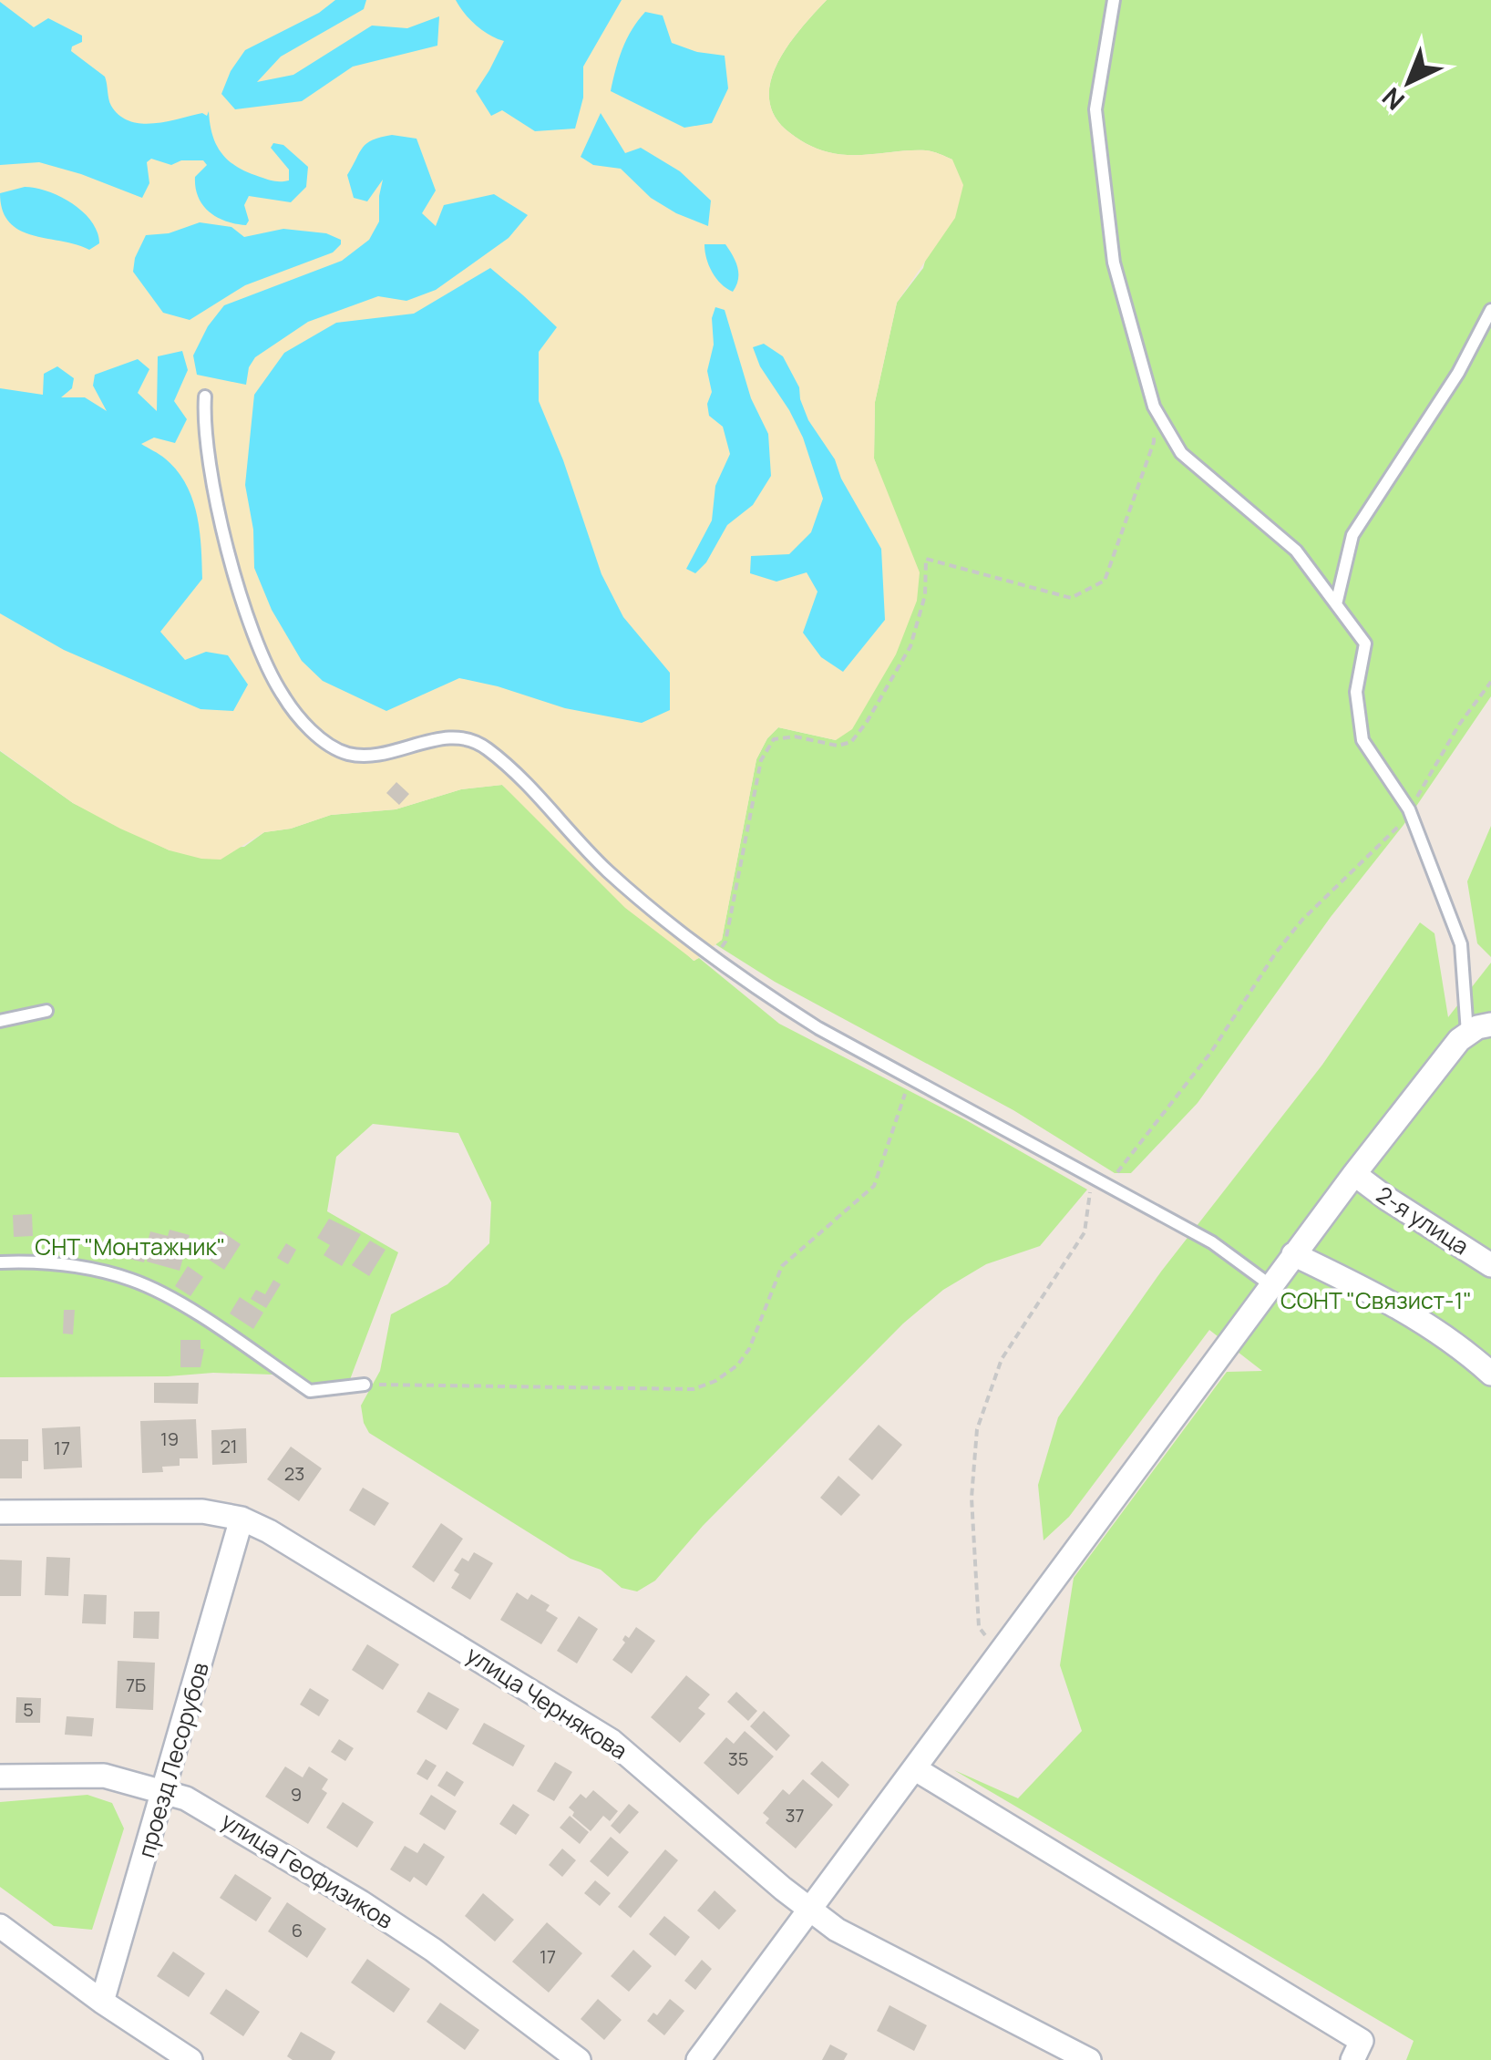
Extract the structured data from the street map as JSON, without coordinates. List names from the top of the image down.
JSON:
{
  "streets": {
    "street": [
      "2-я улица",
      "улица Чернякова",
      "проезд Лесорубов",
      "улица Геофизиков"
    ]
  },
  "crossings": [
    ["улица Чернякова", "проезд Лесорубов"],
    ["проезд Лесорубов", "улица Геофизиков"]
  ],
  "parks": ["СНТ \"Монтажник\"", "СОНТ \"Связист-1\""],
  "house_numbers": [
    "19",
    "21",
    "17",
    "23",
    "7Б",
    "5",
    "35",
    "9",
    "37",
    "6",
    "17"
  ],
  "north": "bottom left"
}
